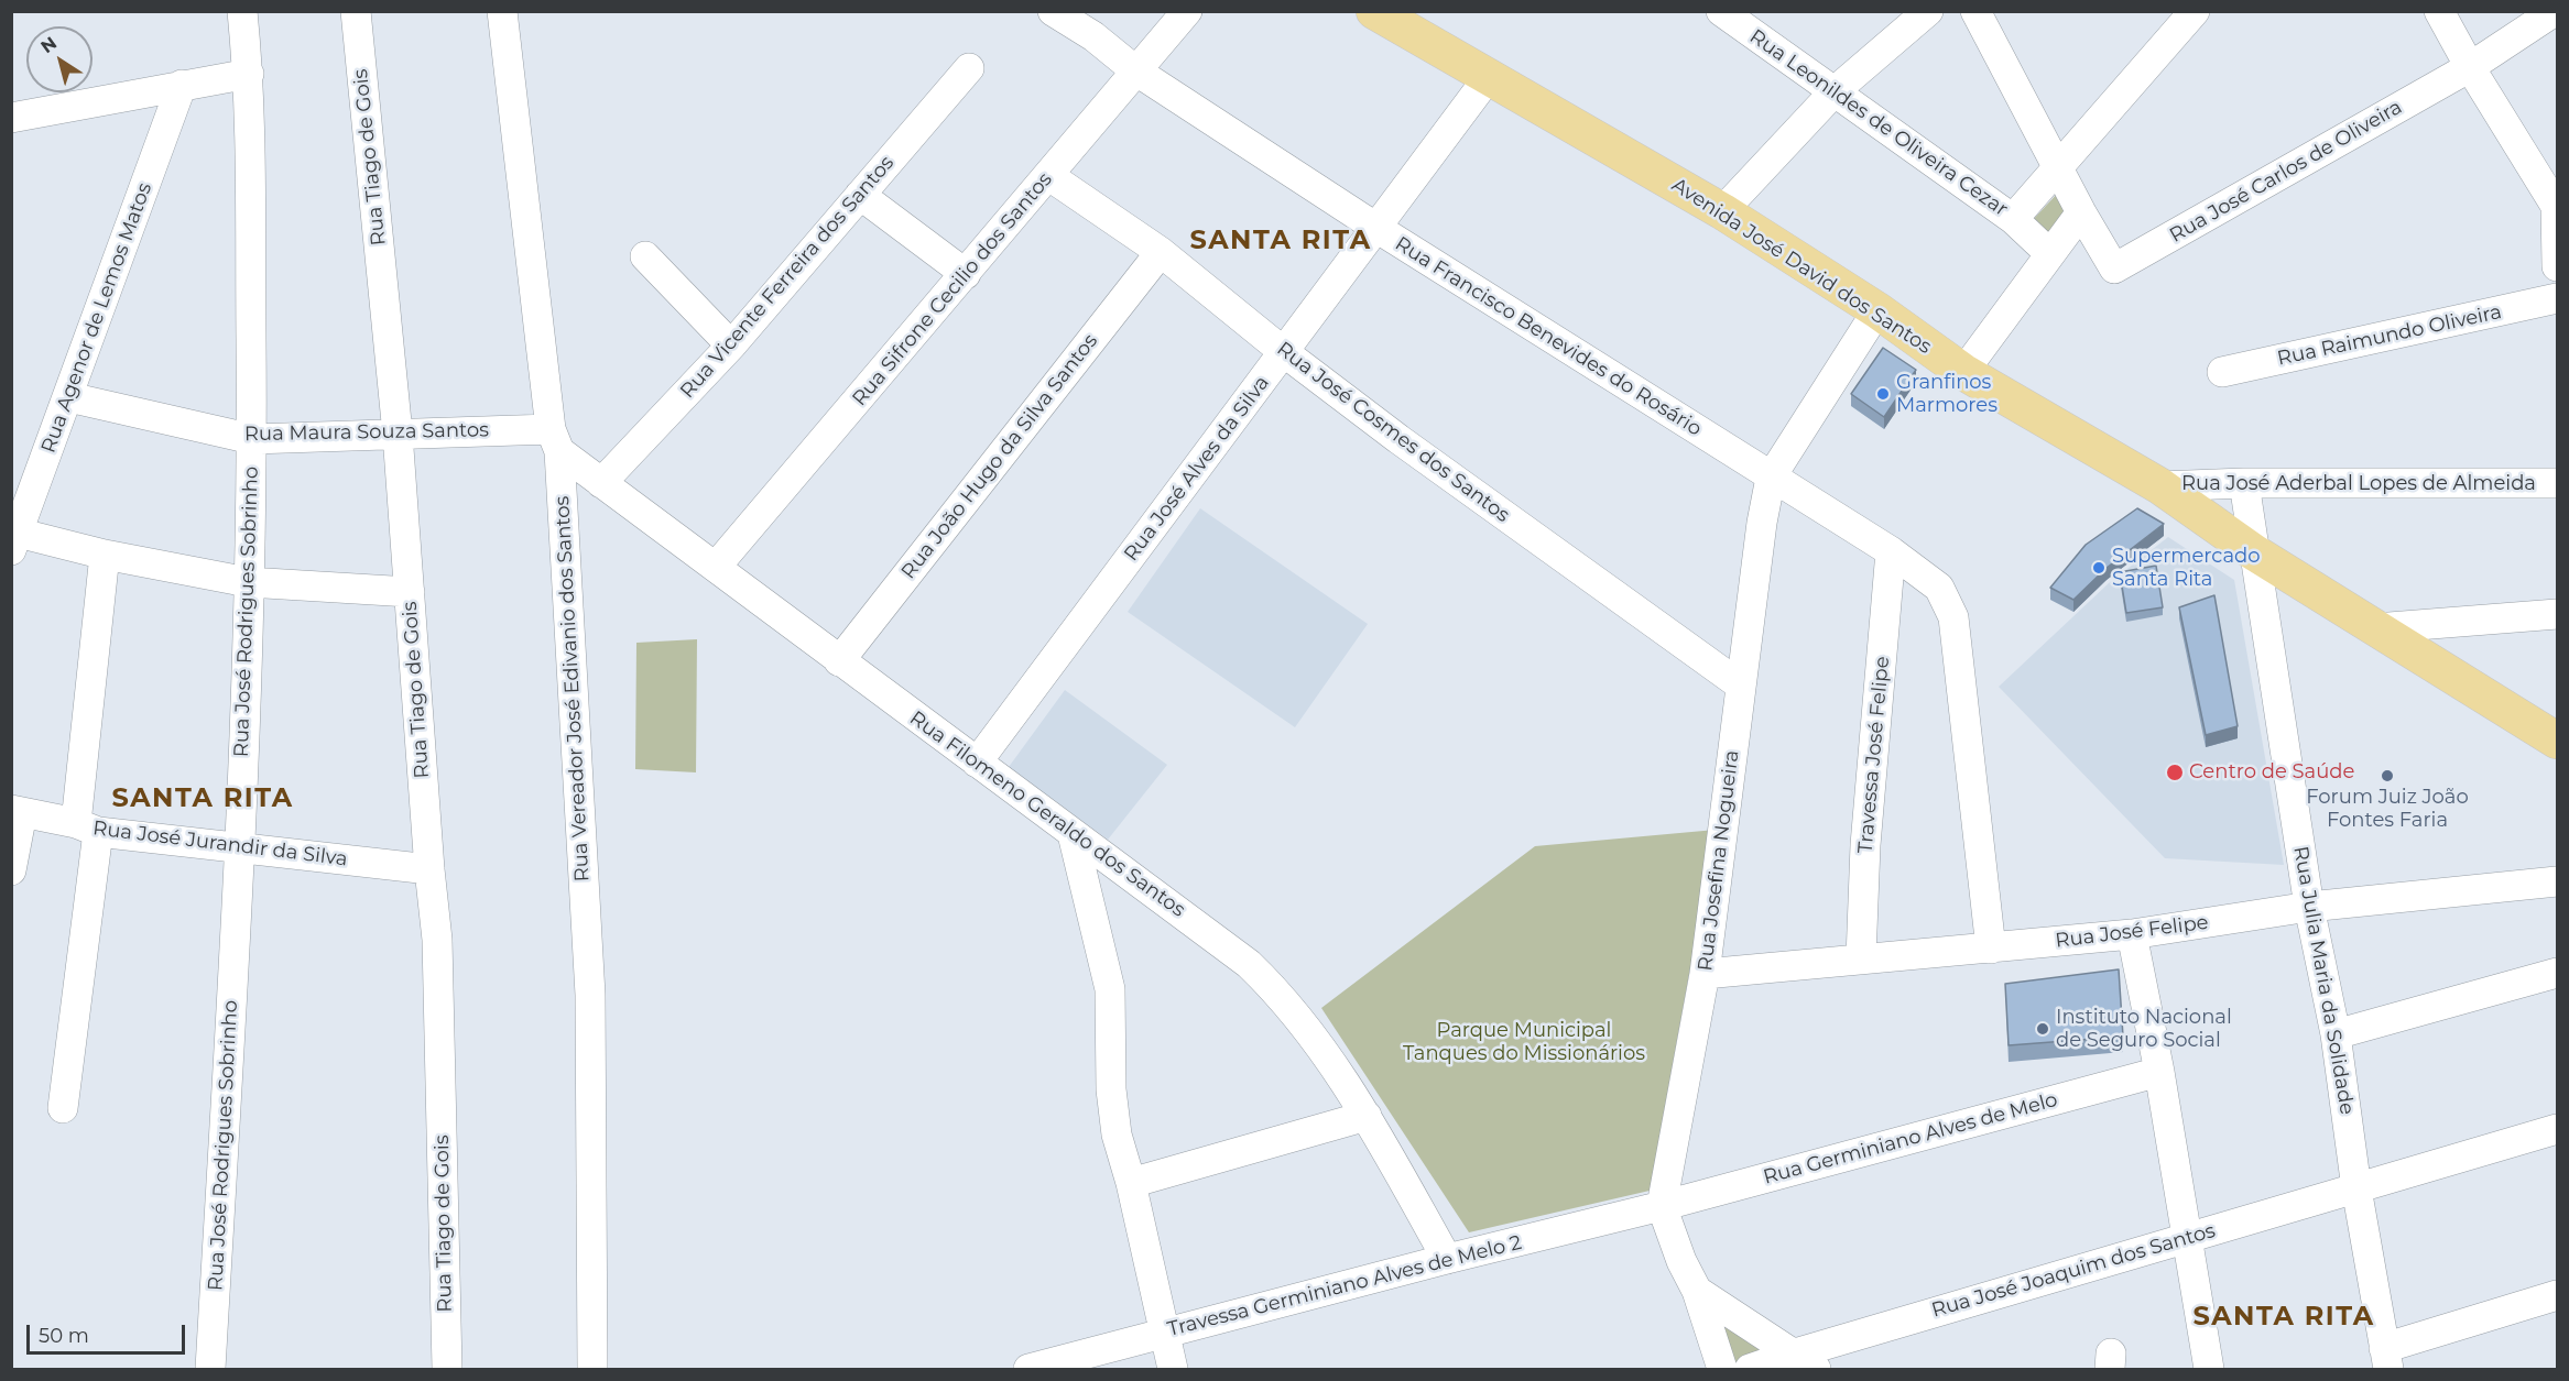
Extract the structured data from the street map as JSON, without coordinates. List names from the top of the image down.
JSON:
{
  "streets": {
    "main road": ["Avenida José David dos Santos"],
    "street": [
      "Rua Leonildes de Oliveira Cezar",
      "Rua Tiago de Gois",
      "Rua José Carlos de Oliveira",
      "Rua Vicente Ferreira dos Santos",
      "Rua Sifrone Cecilio dos Santos",
      "Rua Agenor de Lemos Matos",
      "Rua Raimundo Oliveira",
      "Rua Francisco Benevides do Rosário",
      "Rua Maura Souza Santos",
      "Rua José Cosmes dos Santos",
      "Rua João Hugo da Silva Santos",
      "Rua José Alves da Silva",
      "Rua José Aderbal Lopes de Almeida",
      "Rua José Rodrigues Sobrinho",
      "Rua Vereador José Edivanio dos Santos",
      "Travessa José Felipe",
      "Rua Filomeno Geraldo dos Santos",
      "Rua José Jurandir da Silva",
      "Rua Josefina Nogueira",
      "Rua José Felipe",
      "Rua Julia Maria da Solidade",
      "Rua Germiniano Alves de Melo",
      "Rua José Joaquim dos Santos",
      "Travessa Germiniano Alves de Melo 2"
    ]
  },
  "crossings": [
    ["Rua Leonildes de Oliveira Cezar", "Rua José Carlos de Oliveira"],
    ["Rua Tiago de Gois", "Rua Maura Souza Santos"],
    ["Rua Tiago de Gois", "Rua José Jurandir da Silva"],
    ["Avenida José David dos Santos", "Rua José Alves da Silva"],
    ["Avenida José David dos Santos", "Rua José Aderbal Lopes de Almeida"],
    ["Avenida José David dos Santos", "Rua Josefina Nogueira"],
    ["Avenida José David dos Santos", "Rua Julia Maria da Solidade"],
    ["Rua Vicente Ferreira dos Santos", "Rua Filomeno Geraldo dos Santos"],
    ["Rua Sifrone Cecilio dos Santos", "Rua Francisco Benevides do Rosário"],
    ["Rua Sifrone Cecilio dos Santos", "Rua José Cosmes dos Santos"],
    ["Rua Sifrone Cecilio dos Santos", "Rua Filomeno Geraldo dos Santos"],
    ["Rua Agenor de Lemos Matos", "Rua Maura Souza Santos"],
    ["Rua Francisco Benevides do Rosário", "Rua José Alves da Silva"],
    ["Rua Francisco Benevides do Rosário", "Travessa José Felipe"],
    ["Rua Francisco Benevides do Rosário", "Rua Josefina Nogueira"],
    ["Rua Francisco Benevides do Rosário", "Rua José Felipe"],
    ["Rua Maura Souza Santos", "Rua José Rodrigues Sobrinho"],
    ["Rua Maura Souza Santos", "Rua Vereador José Edivanio dos Santos"],
    ["Rua Maura Souza Santos", "Rua Filomeno Geraldo dos Santos"],
    ["Rua José Cosmes dos Santos", "Rua João Hugo da Silva Santos"],
    ["Rua José Cosmes dos Santos", "Rua José Alves da Silva"],
    ["Rua José Cosmes dos Santos", "Rua Josefina Nogueira"],
    ["Rua João Hugo da Silva Santos", "Rua Filomeno Geraldo dos Santos"],
    ["Rua José Alves da Silva", "Rua Filomeno Geraldo dos Santos"],
    ["Rua José Aderbal Lopes de Almeida", "Rua Julia Maria da Solidade"],
    ["Rua José Rodrigues Sobrinho", "Rua José Jurandir da Silva"],
    ["Rua Vereador José Edivanio dos Santos", "Rua Filomeno Geraldo dos Santos"],
    ["Travessa José Felipe", "Rua José Felipe"],
    ["Rua Filomeno Geraldo dos Santos", "Travessa Germiniano Alves de Melo 2"],
    ["Rua Josefina Nogueira", "Rua José Felipe"],
    ["Rua Josefina Nogueira", "Rua Germiniano Alves de Melo"],
    ["Rua Josefina Nogueira", "Travessa Germiniano Alves de Melo 2"],
    ["Rua José Felipe", "Rua Julia Maria da Solidade"],
    ["Rua Julia Maria da Solidade", "Rua José Joaquim dos Santos"],
    ["Rua Germiniano Alves de Melo", "Travessa Germiniano Alves de Melo 2"]
  ],
  "districts": ["SANTA RITA", "SANTA RITA", "SANTA RITA"],
  "parks": ["Parque Municipal Tanques do Missionários"],
  "places": [
    "Granfinos Marmores",
    "Supermercado Santa Rita",
    "Centro de Saúde",
    "Forum Juiz João Fontes Faria",
    "Instituto Nacional de Seguro Social"
  ],
  "scale_bar": "50 m",
  "north": "top left"
}
